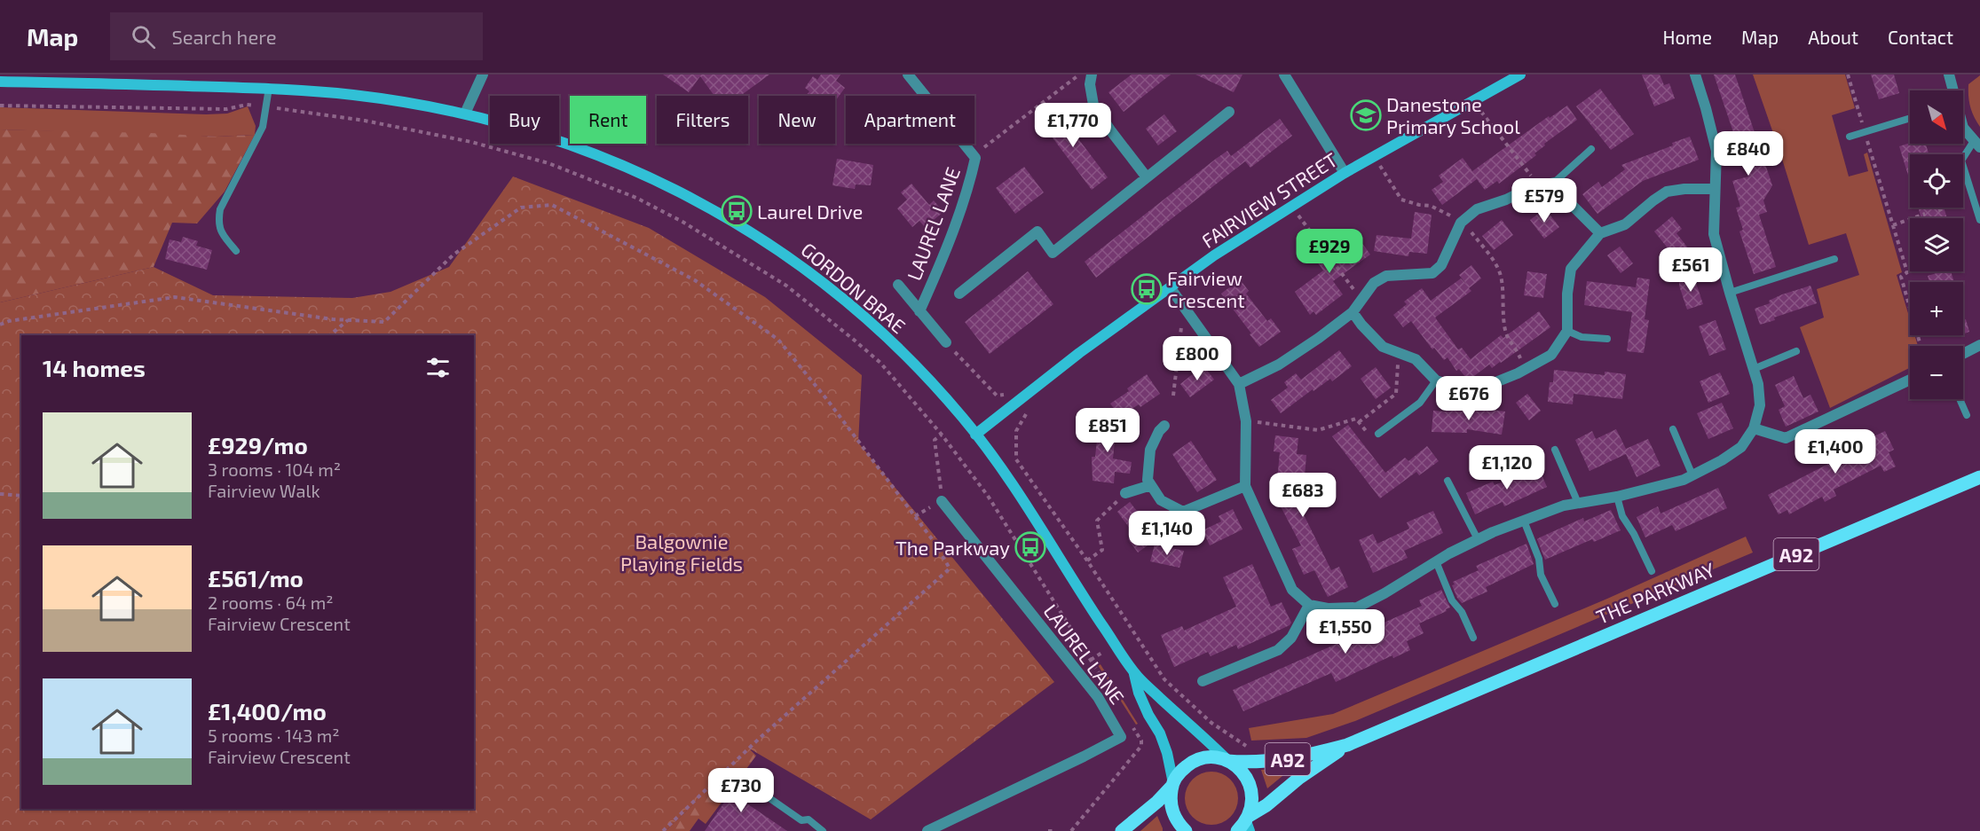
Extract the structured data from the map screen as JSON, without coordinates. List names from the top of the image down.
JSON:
{
  "streets": {
    "main road": [
      "FAIRVIEW STREET",
      "GORDON BRAE",
      "A92",
      "THE PARKWAY"
    ],
    "street": ["LAUREL LANE"]
  },
  "crossings": [
    ["FAIRVIEW STREET", "GORDON BRAE"],
    ["GORDON BRAE", "A92"],
    ["GORDON BRAE", "THE PARKWAY"],
    ["A92", "THE PARKWAY"]
  ],
  "parks": ["Balgownie Playing Fields"],
  "places": {
    "school or university": ["Danestone Primary School"],
    "bus stop": ["Laurel Drive", "Fairview Crescent", "The Parkway"]
  },
  "north": "bottom right",
  "page": {
    "header": "Map",
    "search": "Search here",
    "nav": [
      "Home",
      "Map",
      "About",
      "Contact"
    ],
    "map_buttons": ["+", "−"],
    "chip": [
      "Buy",
      "Rent",
      "Filters",
      "New",
      "Apartment"
    ],
    "price": [
      "£1,770",
      "£840",
      "£579",
      "£929",
      "£561",
      "£800",
      "£676",
      "£851",
      "£1,400",
      "£1,120",
      "£683",
      "£1,140",
      "£1,550",
      "£730"
    ],
    "heading": "14 homes",
    "list": [
      {
        "name": "£929/mo",
        "note": "3 rooms · 104 m² · Fairview Walk"
      },
      {
        "name": "£561/mo",
        "note": "2 rooms · 64 m² · Fairview Crescent"
      },
      {
        "name": "£1,400/mo",
        "note": "5 rooms · 143 m² · Fairview Crescent"
      }
    ]
  }
}
